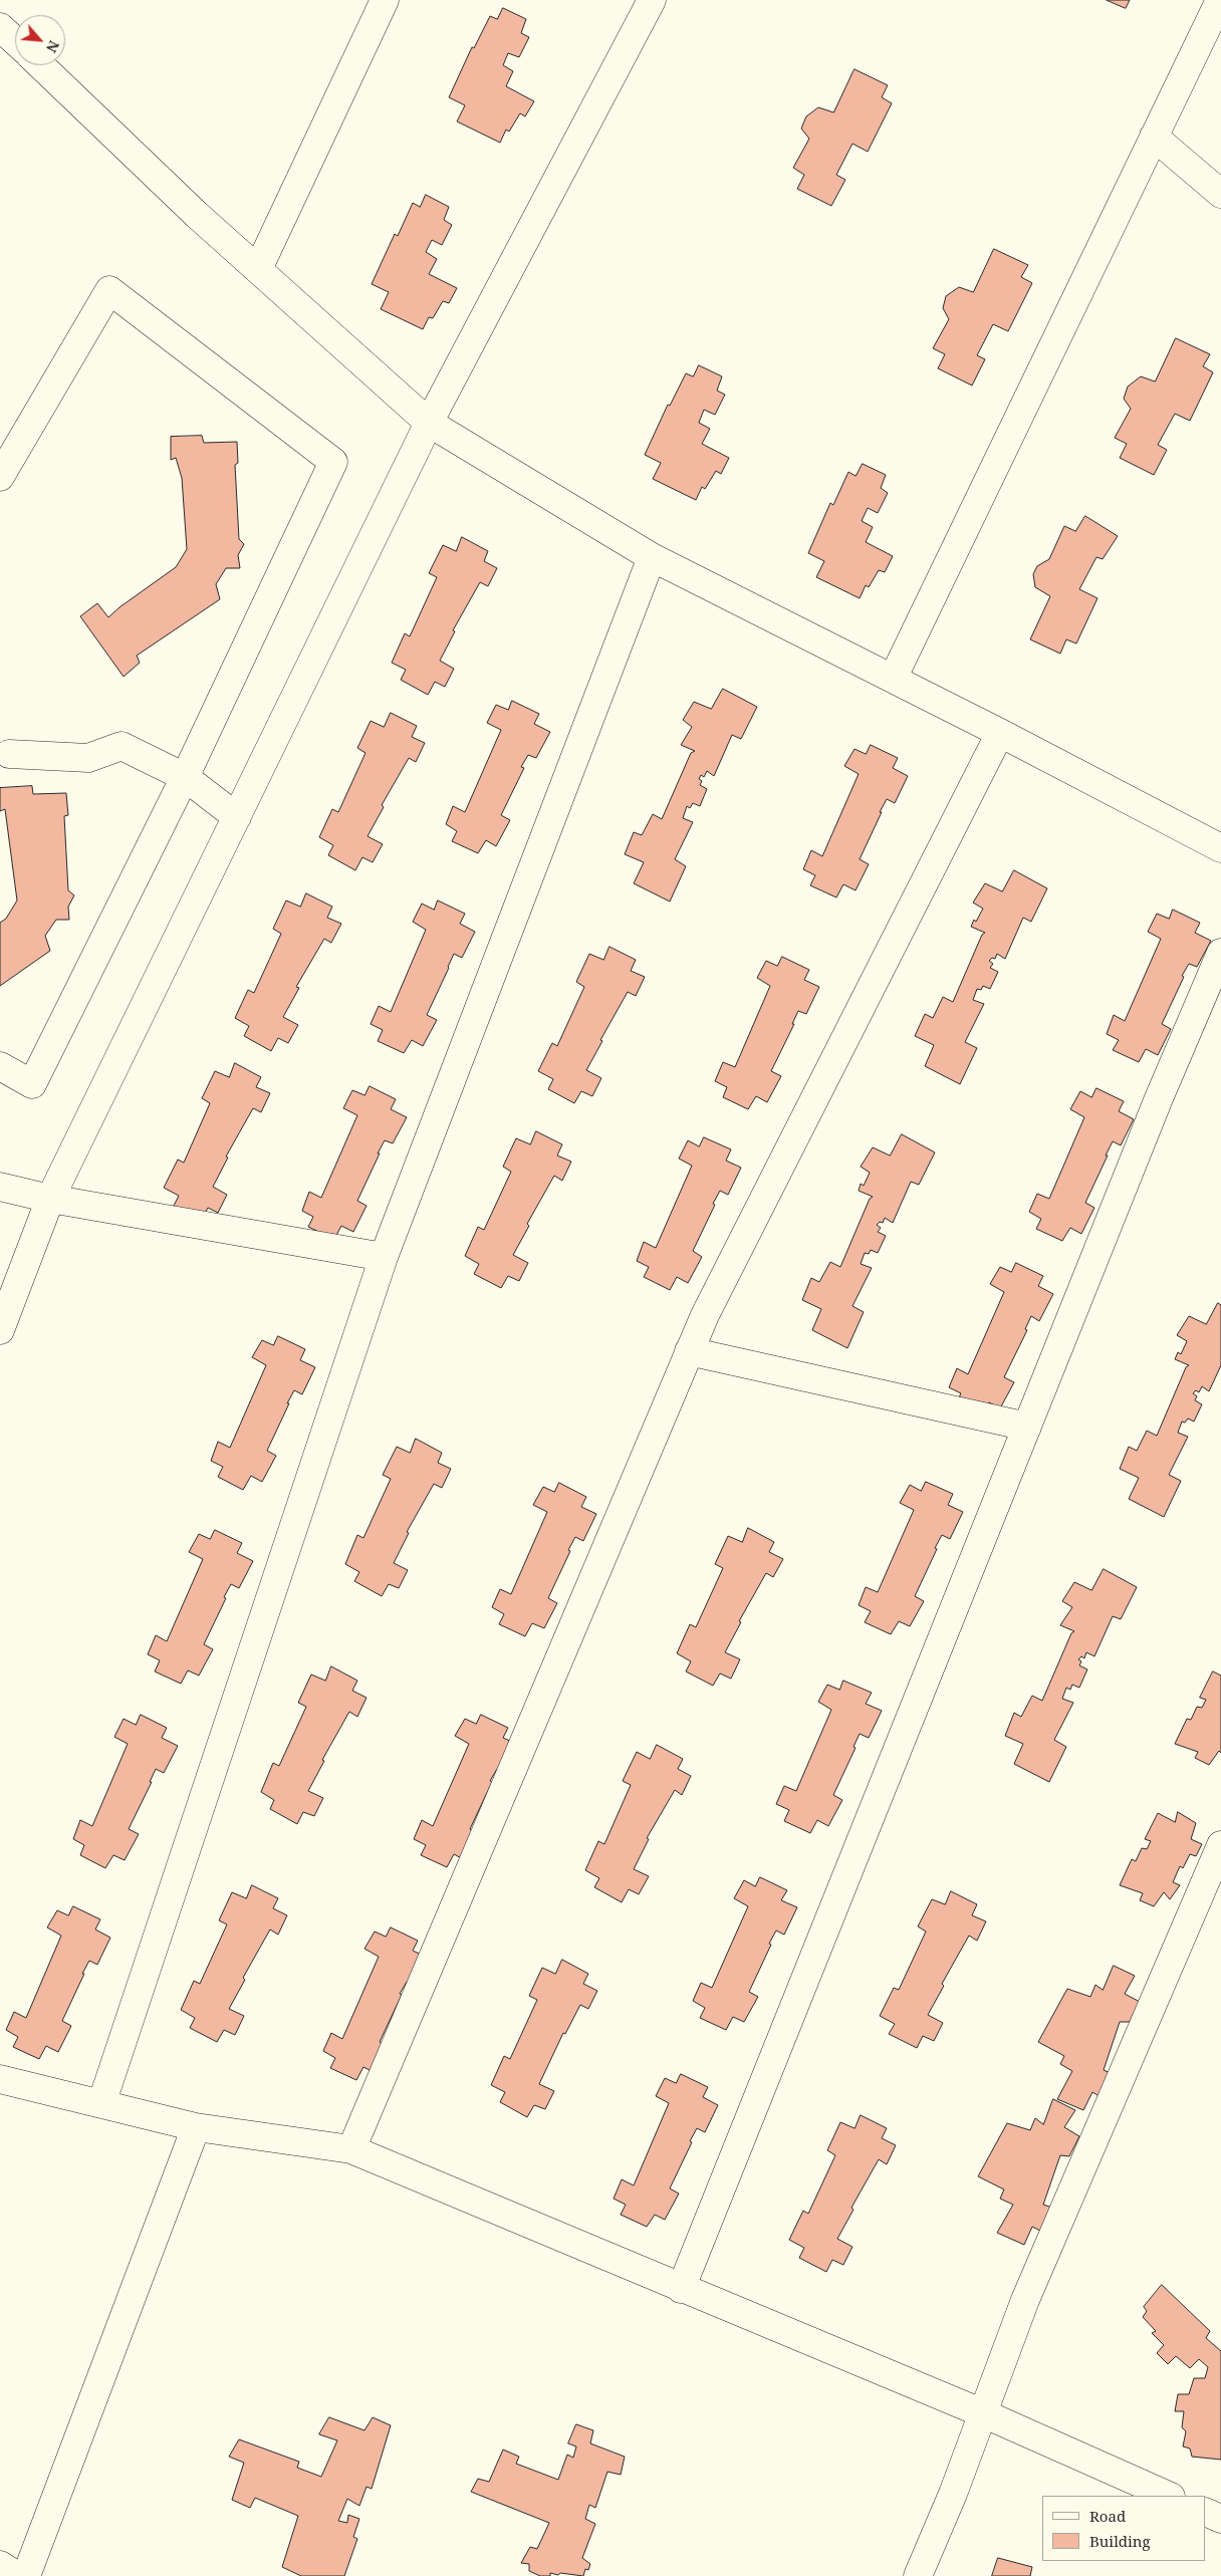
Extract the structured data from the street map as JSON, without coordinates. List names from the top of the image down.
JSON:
{
  "legend": ["Road", "Building"],
  "north": "bottom right"
}
